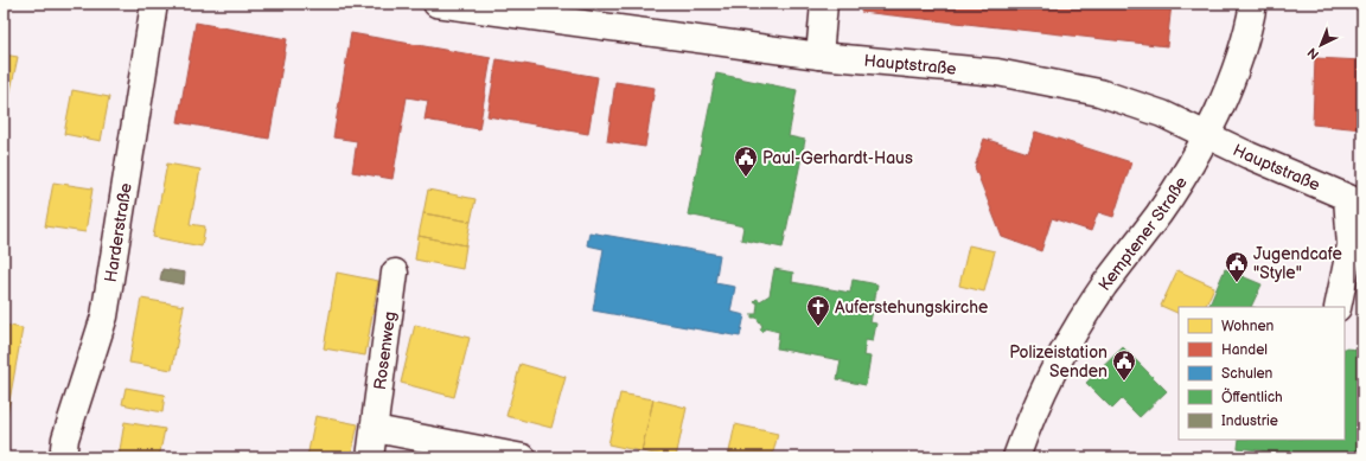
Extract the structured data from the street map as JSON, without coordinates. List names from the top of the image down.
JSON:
{
  "streets": {
    "street": [
      "Hauptstraße",
      "Harderstraße",
      "Kemptener Straße",
      "Rosenweg"
    ]
  },
  "crossings": [
    ["Hauptstraße", "Kemptener Straße"]
  ],
  "places": {
    "public building": ["Paul-Gerhardt-Haus", "Jugendcafe \"Style\"", "Polizeistation Senden"],
    "church": ["Auferstehungskirche"]
  },
  "legend": [
    "Wohnen",
    "Handel",
    "Schulen",
    "Öffentlich",
    "Industrie"
  ],
  "north": "bottom left"
}
